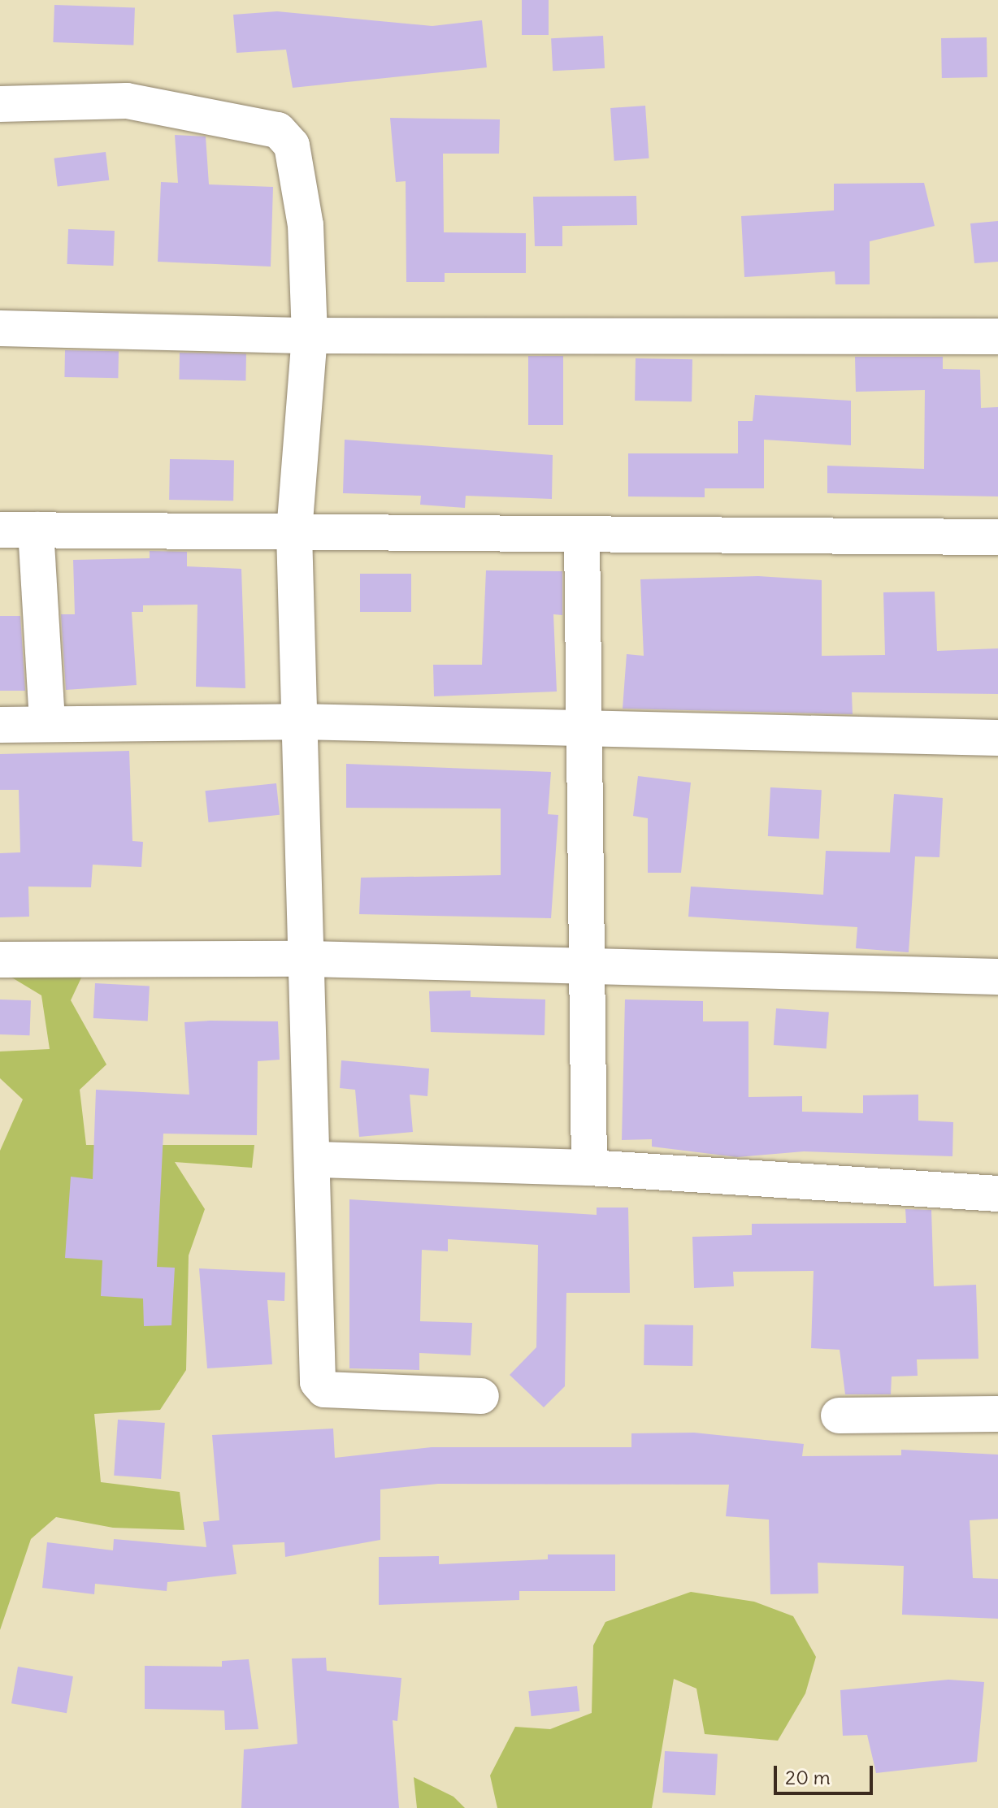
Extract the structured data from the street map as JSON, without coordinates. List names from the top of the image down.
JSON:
{
  "scale_bar": "20 m"
}
